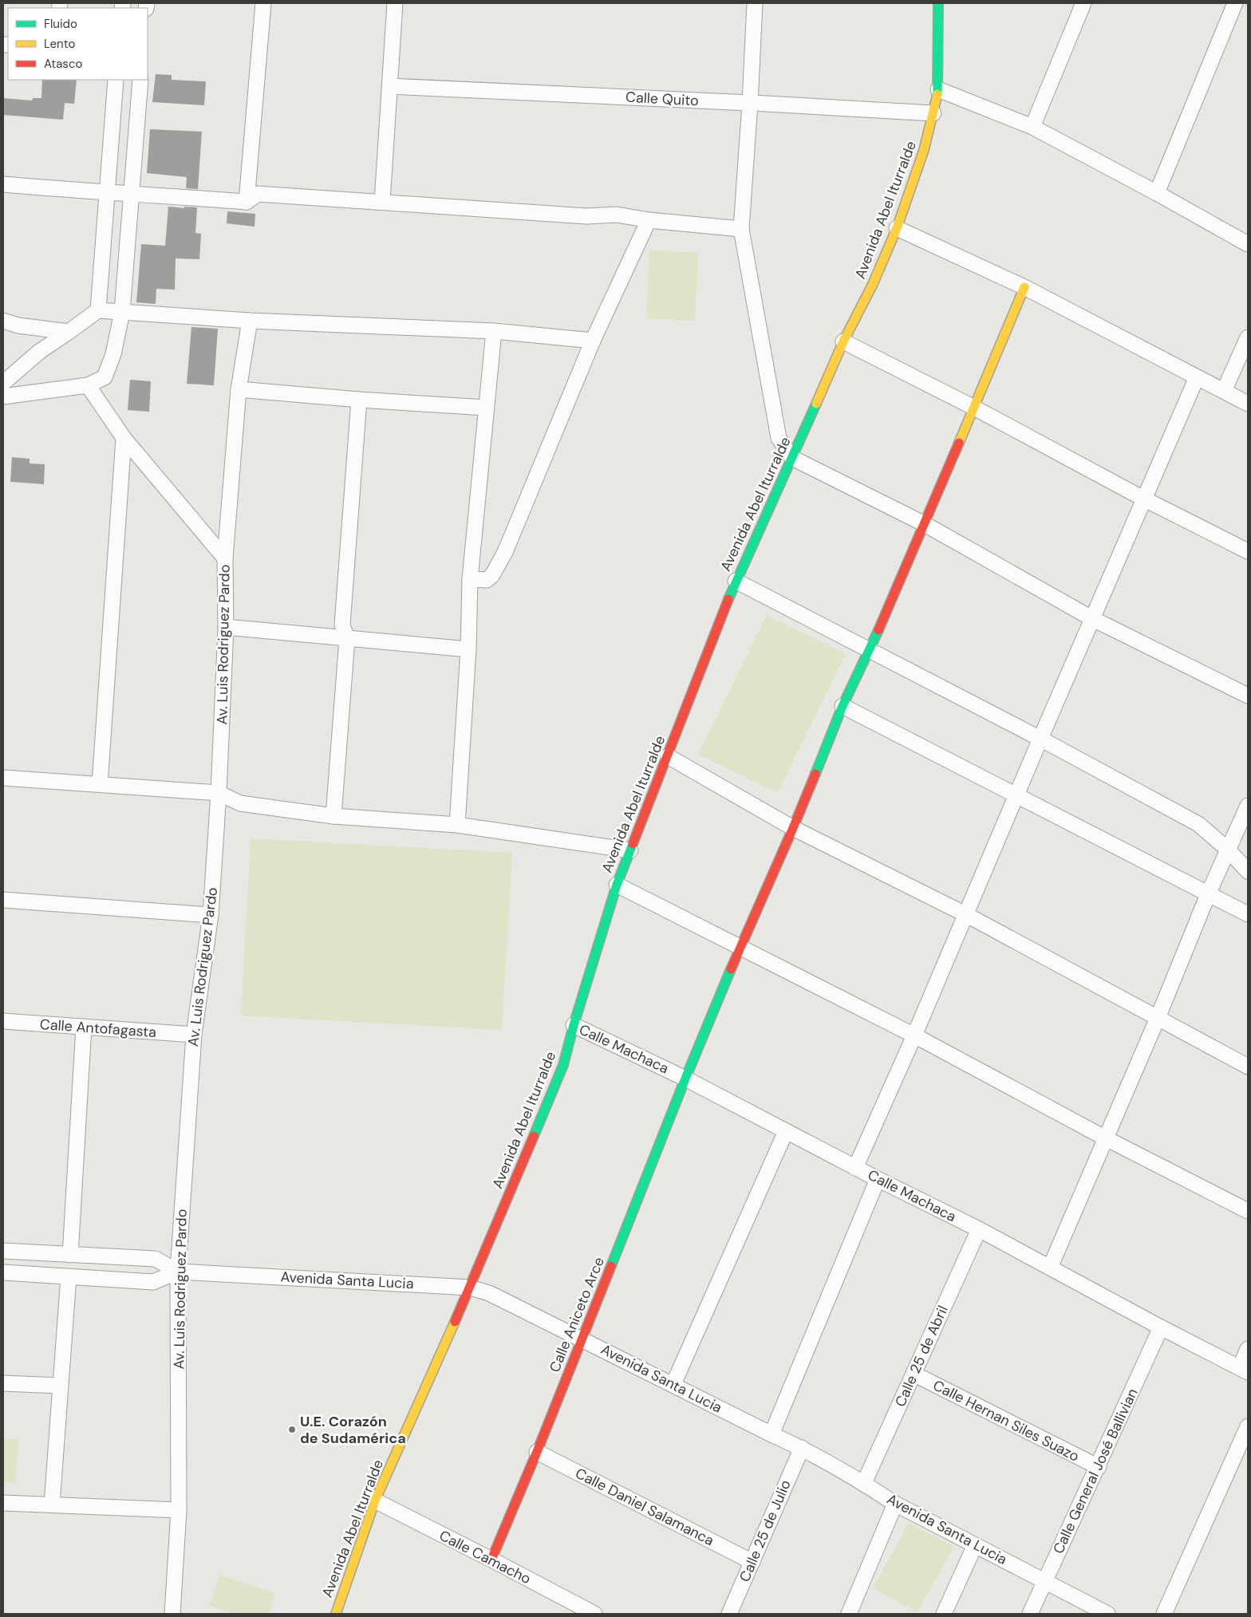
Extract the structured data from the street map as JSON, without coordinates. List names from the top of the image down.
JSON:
{
  "streets": {
    "street": [
      "Calle Quito",
      "Avenida Abel Iturralde",
      "Av. Luis Rodriguez Pardo",
      "Calle Antofagasta",
      "Calle Machaca",
      "Avenida Santa Lucia",
      "Calle Aniceto Arce",
      "Calle 25 de Abril",
      "Calle Hernan Siles Suazo",
      "Calle General José Ballivian",
      "Calle Daniel Salamanca",
      "Calle 25 de Julio",
      "Calle Camacho"
    ]
  },
  "crossings": [
    ["Calle Quito", "Avenida Abel Iturralde"],
    ["Avenida Abel Iturralde", "Calle Machaca"],
    ["Avenida Abel Iturralde", "Avenida Santa Lucia"],
    ["Avenida Abel Iturralde", "Calle Camacho"],
    ["Av. Luis Rodriguez Pardo", "Calle Antofagasta"],
    ["Av. Luis Rodriguez Pardo", "Avenida Santa Lucia"],
    ["Calle Machaca", "Calle Aniceto Arce"],
    ["Calle Machaca", "Calle 25 de Abril"],
    ["Calle Machaca", "Calle General José Ballivian"],
    ["Avenida Santa Lucia", "Calle Aniceto Arce"],
    ["Avenida Santa Lucia", "Calle 25 de Abril"],
    ["Avenida Santa Lucia", "Calle General José Ballivian"],
    ["Avenida Santa Lucia", "Calle 25 de Julio"],
    ["Calle Aniceto Arce", "Calle Daniel Salamanca"],
    ["Calle Aniceto Arce", "Calle Camacho"],
    ["Calle 25 de Abril", "Calle Hernan Siles Suazo"],
    ["Calle Hernan Siles Suazo", "Calle General José Ballivian"],
    ["Calle Daniel Salamanca", "Calle 25 de Julio"]
  ],
  "places": ["U.E. Corazón de Sudamérica"],
  "legend": ["Fluido", "Lento", "Atasco"]
}
